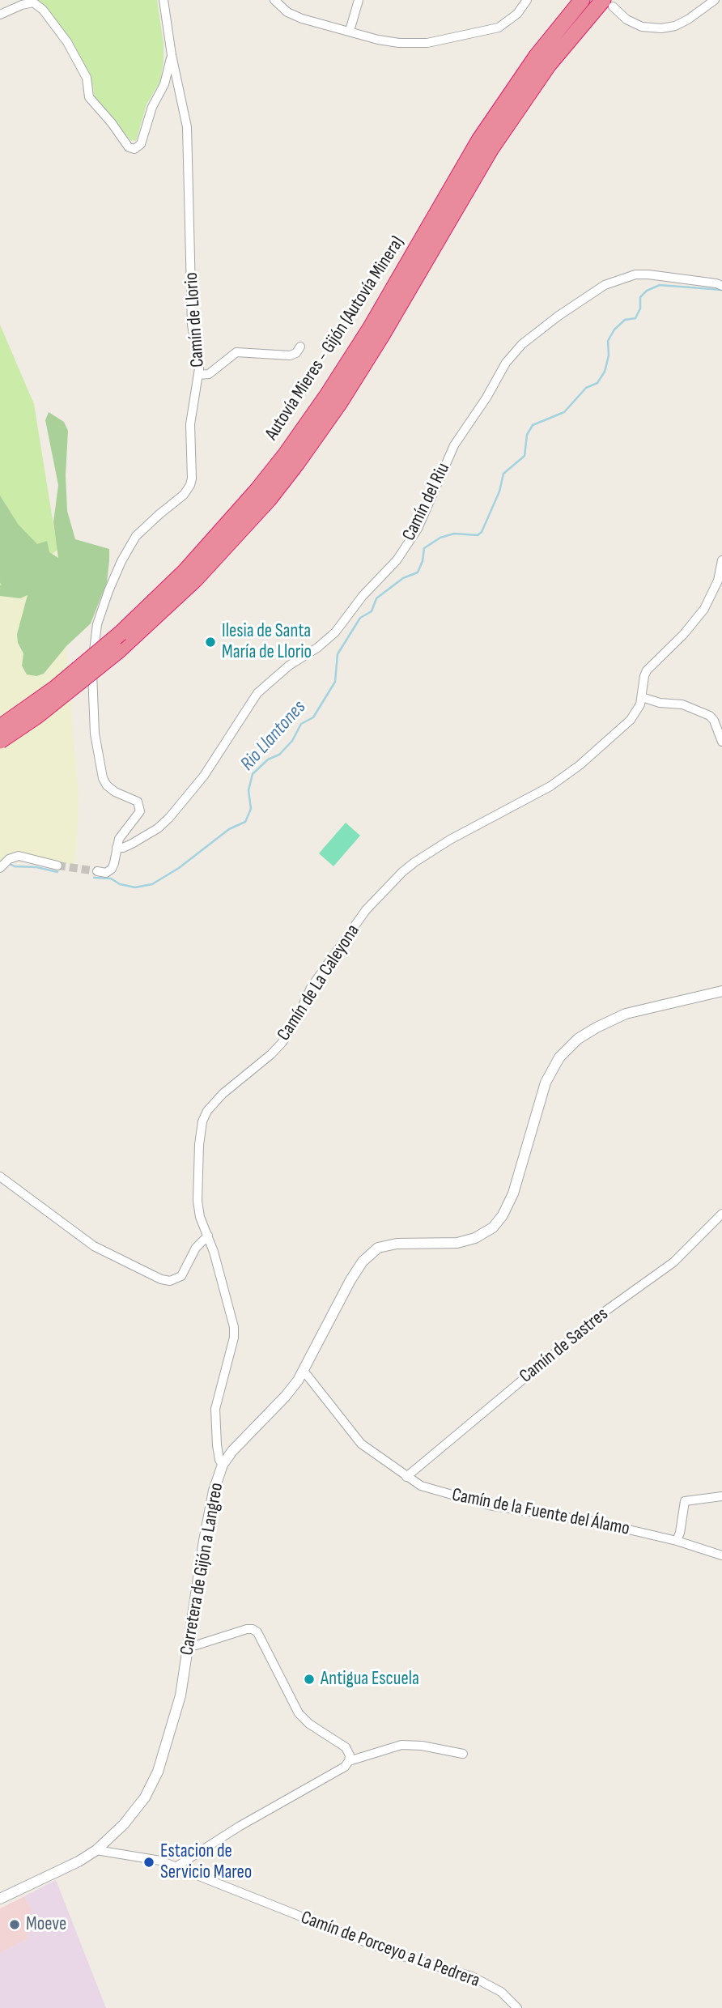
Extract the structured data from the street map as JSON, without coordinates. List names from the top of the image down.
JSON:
{
  "streets": {
    "highway": ["Autovía Mieres - Gijón (Autovía Minera)"],
    "street": [
      "Camín de Llorio",
      "Camín del Riu",
      "Camín de La Caleyona",
      "Camín de Sastres",
      "Camín de la Fuente del Álamo",
      "Carretera de Gijón a Langreo",
      "Camín de Porceyo a La Pedrera"
    ]
  },
  "crossings": [
    ["Camín de Llorio", "Camín del Riu"],
    ["Camín de La Caleyona", "Carretera de Gijón a Langreo"],
    ["Camín de Sastres", "Camín de la Fuente del Álamo"],
    ["Camín de la Fuente del Álamo", "Carretera de Gijón a Langreo"],
    ["Carretera de Gijón a Langreo", "Camín de Porceyo a La Pedrera"]
  ],
  "water": ["Rio Llantones"],
  "places": [
    "Ilesia de Santa María de Llorio",
    "Antigua Escuela",
    "Estacion de Servicio Mareo",
    "Moeve"
  ]
}
